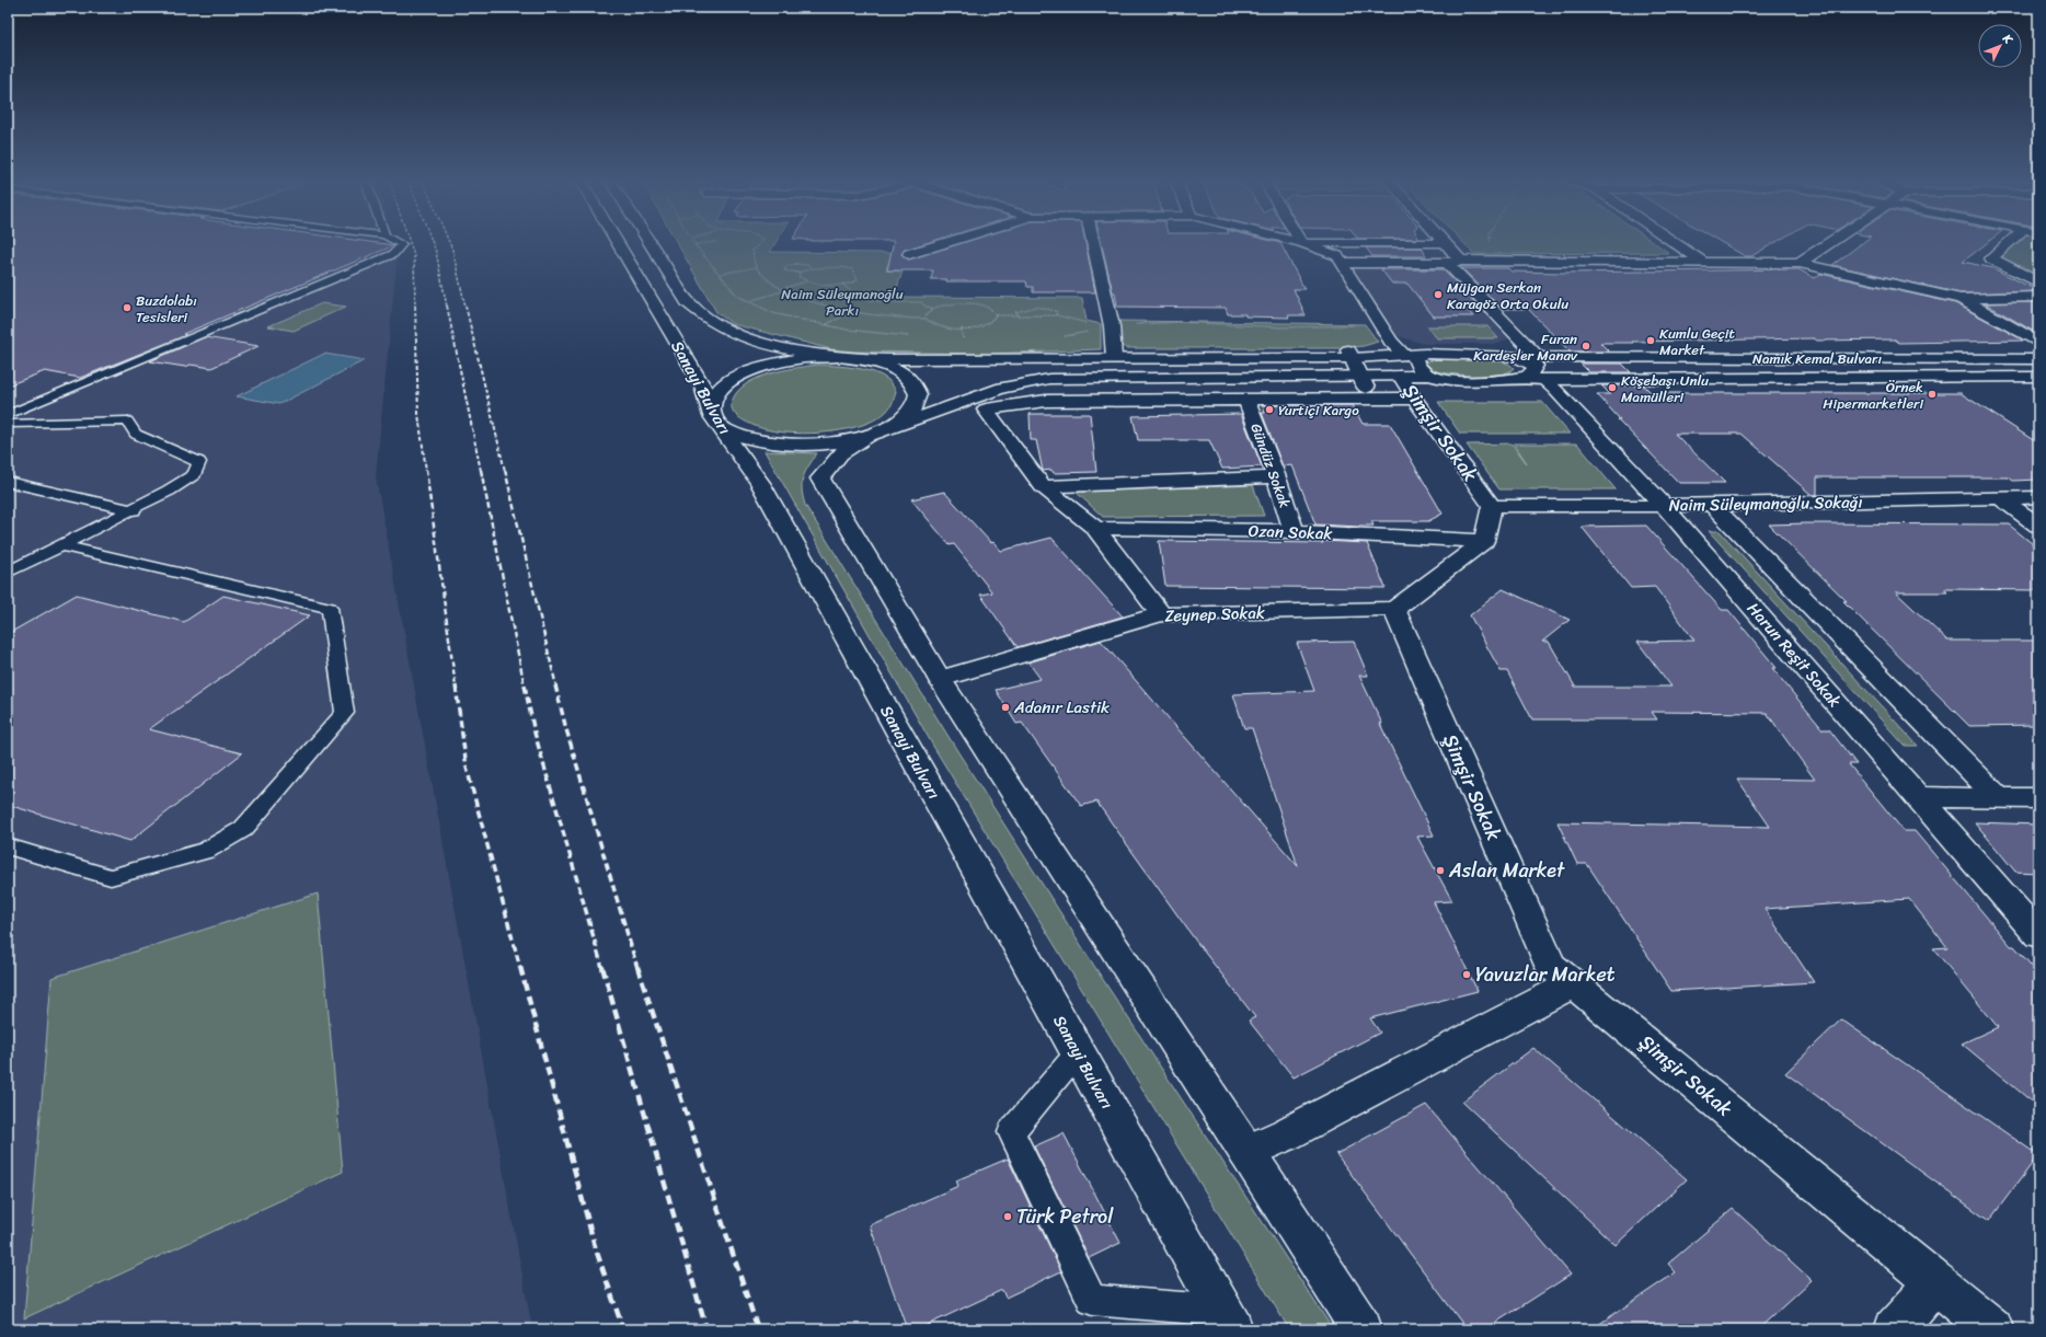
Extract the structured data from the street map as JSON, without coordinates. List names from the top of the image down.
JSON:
{
  "streets": {
    "street": [
      "Namık Kemal Bulvarı",
      "Sanayi Bulvarı",
      "Şimşir Sokak",
      "Gündüz Sokak",
      "Naim Süleymanoğlu Sokağı",
      "Ozan Sokak",
      "Zeynep Sokak",
      "Harun Reşit Sokak"
    ]
  },
  "crossings": [
    ["Namık Kemal Bulvarı", "Şimşir Sokak"],
    ["Namık Kemal Bulvarı", "Harun Reşit Sokak"],
    ["Şimşir Sokak", "Naim Süleymanoğlu Sokağı"],
    ["Şimşir Sokak", "Zeynep Sokak"],
    ["Gündüz Sokak", "Ozan Sokak"],
    ["Naim Süleymanoğlu Sokağı", "Harun Reşit Sokak"]
  ],
  "parks": ["Naim Süleymanoğlu Parkı"],
  "places": [
    "Müjgan Serkan Karagöz Orta Okulu",
    "Buzdolabı Tesisleri",
    "Kumlu Geçit Market",
    "Furan Kardeşler Manav",
    "Köşebaşı Unlu Mamülleri",
    "Örnek Hipermarketleri",
    "Yurtiçi Kargo",
    "Adanır Lastik",
    "Aslan Market",
    "Yavuzlar Market",
    "Türk Petrol"
  ],
  "north": "top right"
}
